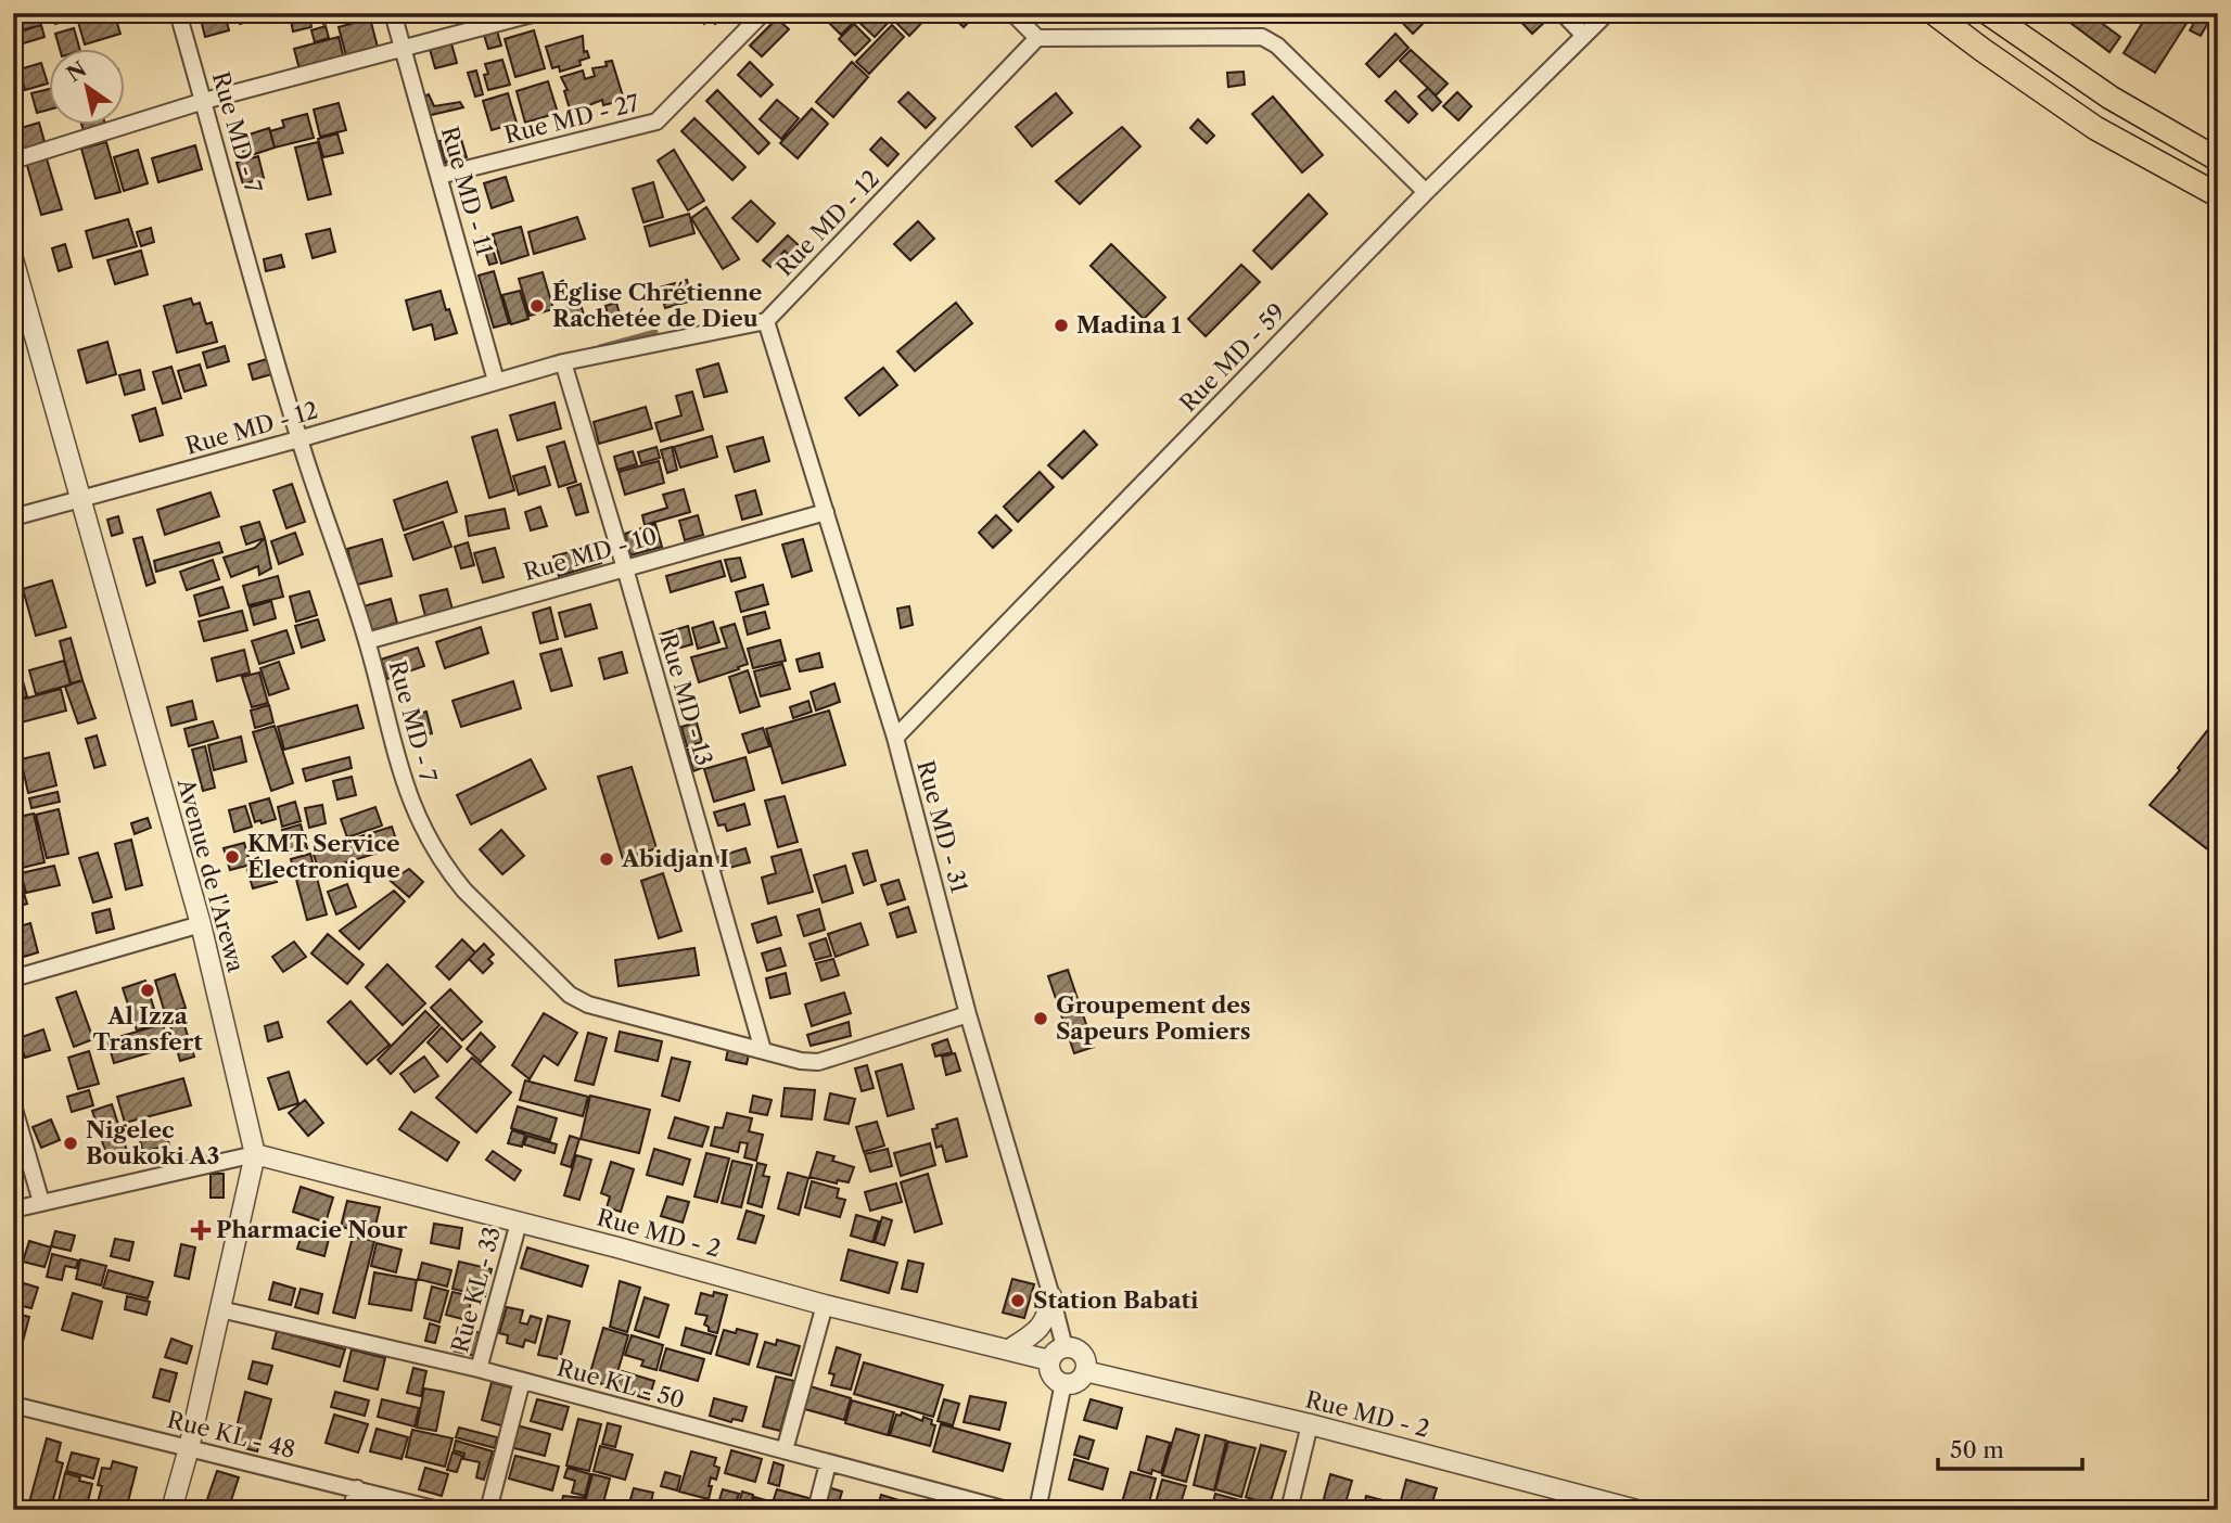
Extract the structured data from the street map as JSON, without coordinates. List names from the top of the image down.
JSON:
{
  "streets": {
    "street": [
      "Rue MD - 27",
      "Rue MD - 7",
      "Rue MD - 11",
      "Rue MD - 12",
      "Rue MD - 59",
      "Rue MD - 10",
      "Rue MD - 13",
      "Rue MD - 31",
      "Avenue de l'Arewa",
      "Rue MD - 2",
      "Rue KL - 33",
      "Rue KL - 50",
      "Rue KL - 48"
    ]
  },
  "crossings": [
    ["Rue MD - 27", "Rue MD - 11"],
    ["Rue MD - 7", "Rue MD - 12"],
    ["Rue MD - 7", "Rue MD - 10"],
    ["Rue MD - 7", "Rue MD - 13"],
    ["Rue MD - 7", "Rue MD - 31"],
    ["Rue MD - 11", "Rue MD - 12"],
    ["Rue MD - 12", "Rue MD - 13"],
    ["Rue MD - 12", "Rue MD - 31"],
    ["Rue MD - 12", "Avenue de l'Arewa"],
    ["Rue MD - 59", "Rue MD - 31"],
    ["Rue MD - 10", "Rue MD - 13"],
    ["Rue MD - 10", "Rue MD - 31"],
    ["Rue MD - 31", "Rue MD - 2"],
    ["Avenue de l'Arewa", "Rue MD - 2"],
    ["Avenue de l'Arewa", "Rue KL - 50"],
    ["Avenue de l'Arewa", "Rue KL - 48"],
    ["Rue MD - 2", "Rue KL - 33"],
    ["Rue KL - 33", "Rue KL - 50"]
  ],
  "places": {
    "other": [
      "Église Chrétienne Rachetée de Dieu",
      "Madina 1",
      "KMT Service Électronique",
      "Abidjan I",
      "Al Izza Transfert",
      "Groupement des Sapeurs Pomiers",
      "Nigelec Boukoki A3",
      "Station Babati"
    ],
    "health": ["Pharmacie Nour"]
  },
  "scale_bar": "50 m",
  "north": "top left"
}
